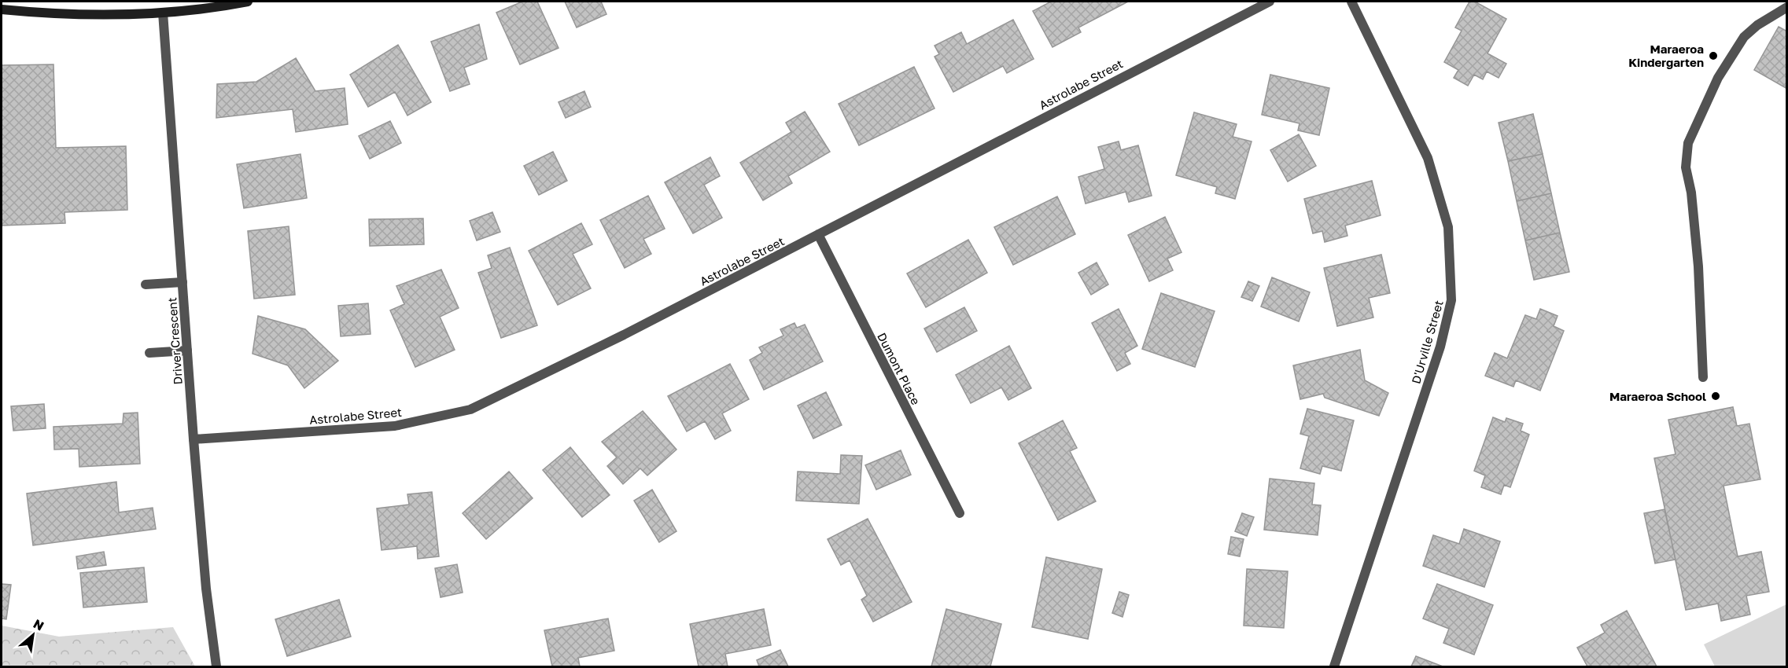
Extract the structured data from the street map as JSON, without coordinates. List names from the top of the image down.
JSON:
{
  "streets": {
    "street": [
      "Astrolabe Street",
      "Driver Crescent",
      "D'Urville Street",
      "Dumont Place"
    ]
  },
  "crossings": [
    ["Astrolabe Street", "Driver Crescent"],
    ["Astrolabe Street", "Dumont Place"]
  ],
  "places": ["Maraeroa Kindergarten", "Maraeroa School"],
  "north": "top right"
}
